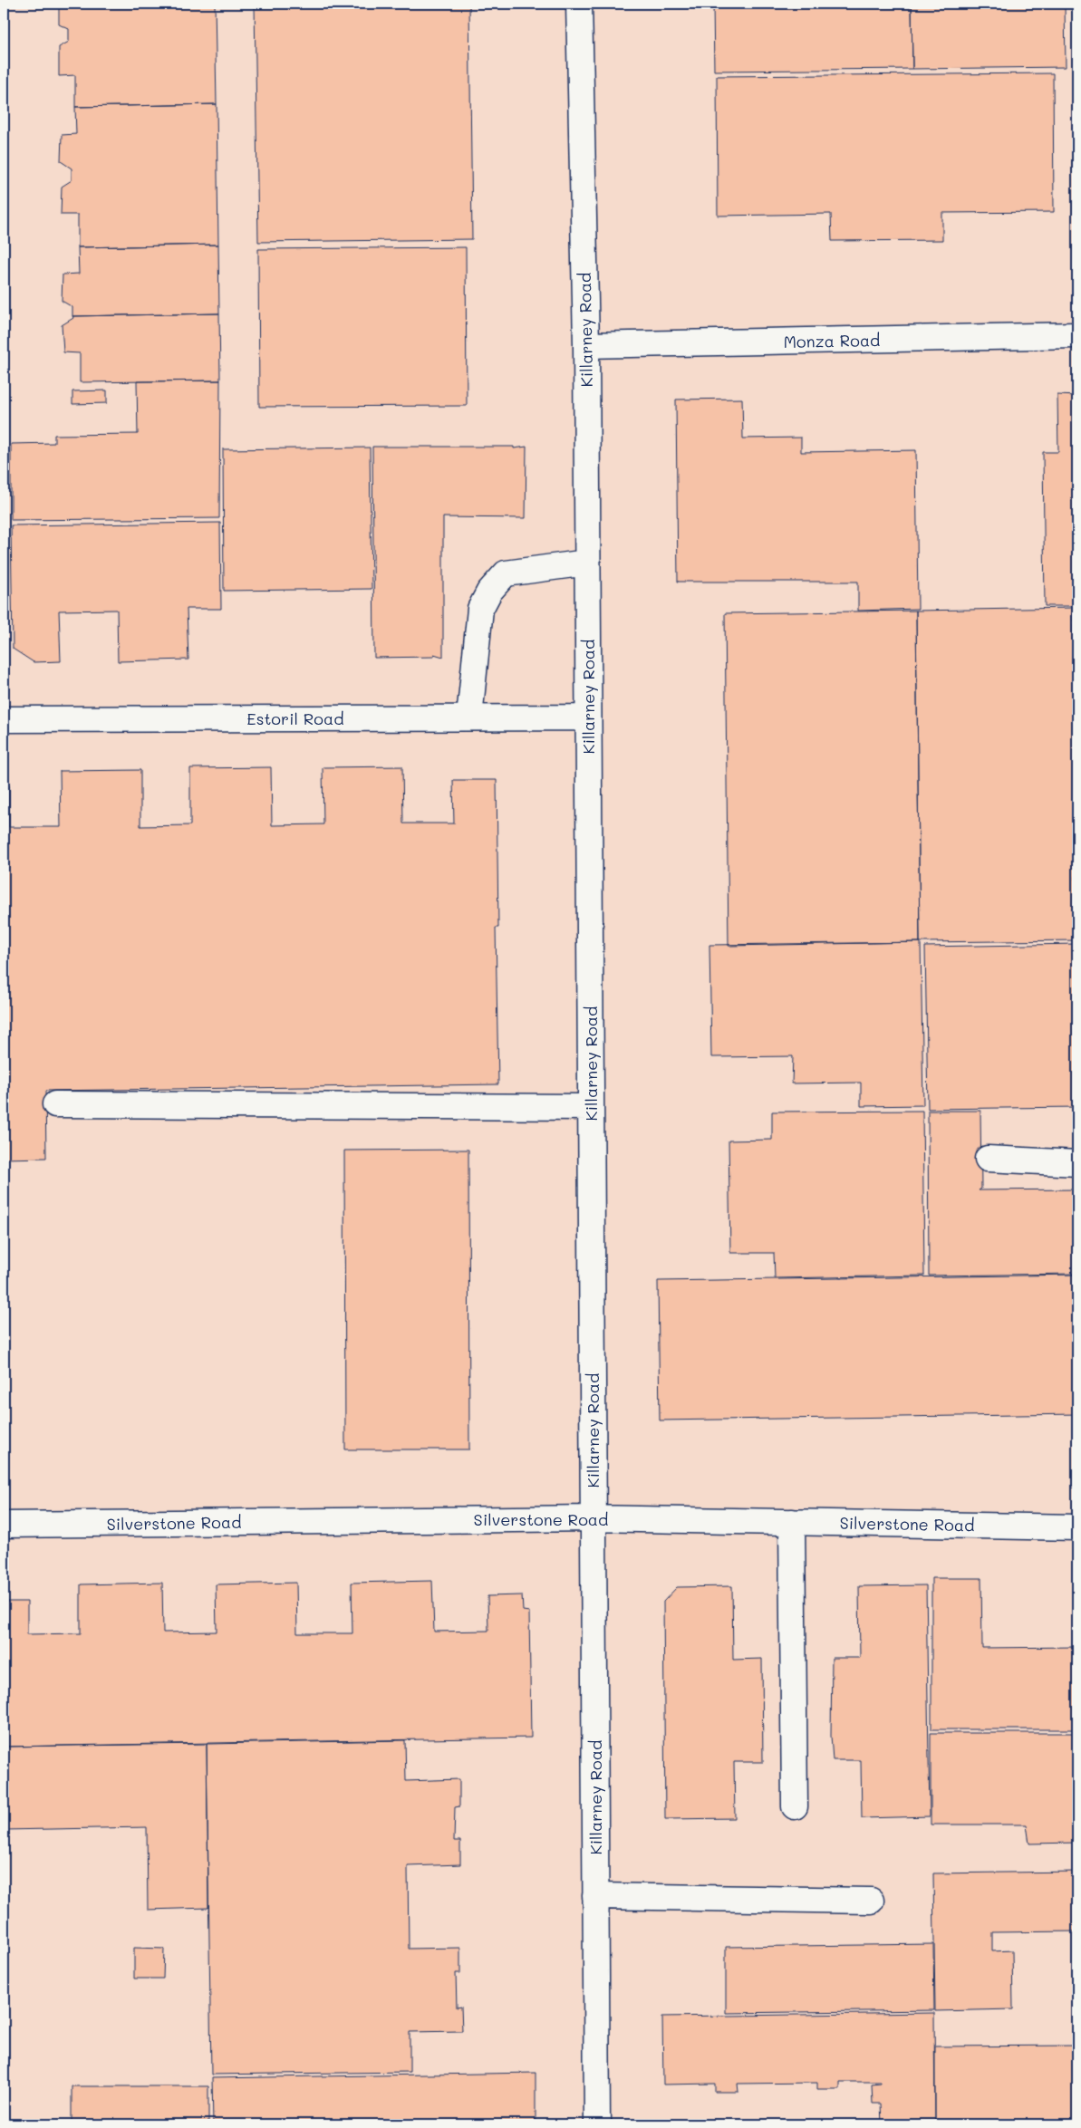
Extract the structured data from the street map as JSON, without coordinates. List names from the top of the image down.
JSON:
{
  "streets": {
    "street": [
      "Killarney Road",
      "Monza Road",
      "Estoril Road",
      "Silverstone Road"
    ]
  },
  "crossings": [
    ["Killarney Road", "Monza Road"],
    ["Killarney Road", "Estoril Road"],
    ["Killarney Road", "Silverstone Road"]
  ]
}
